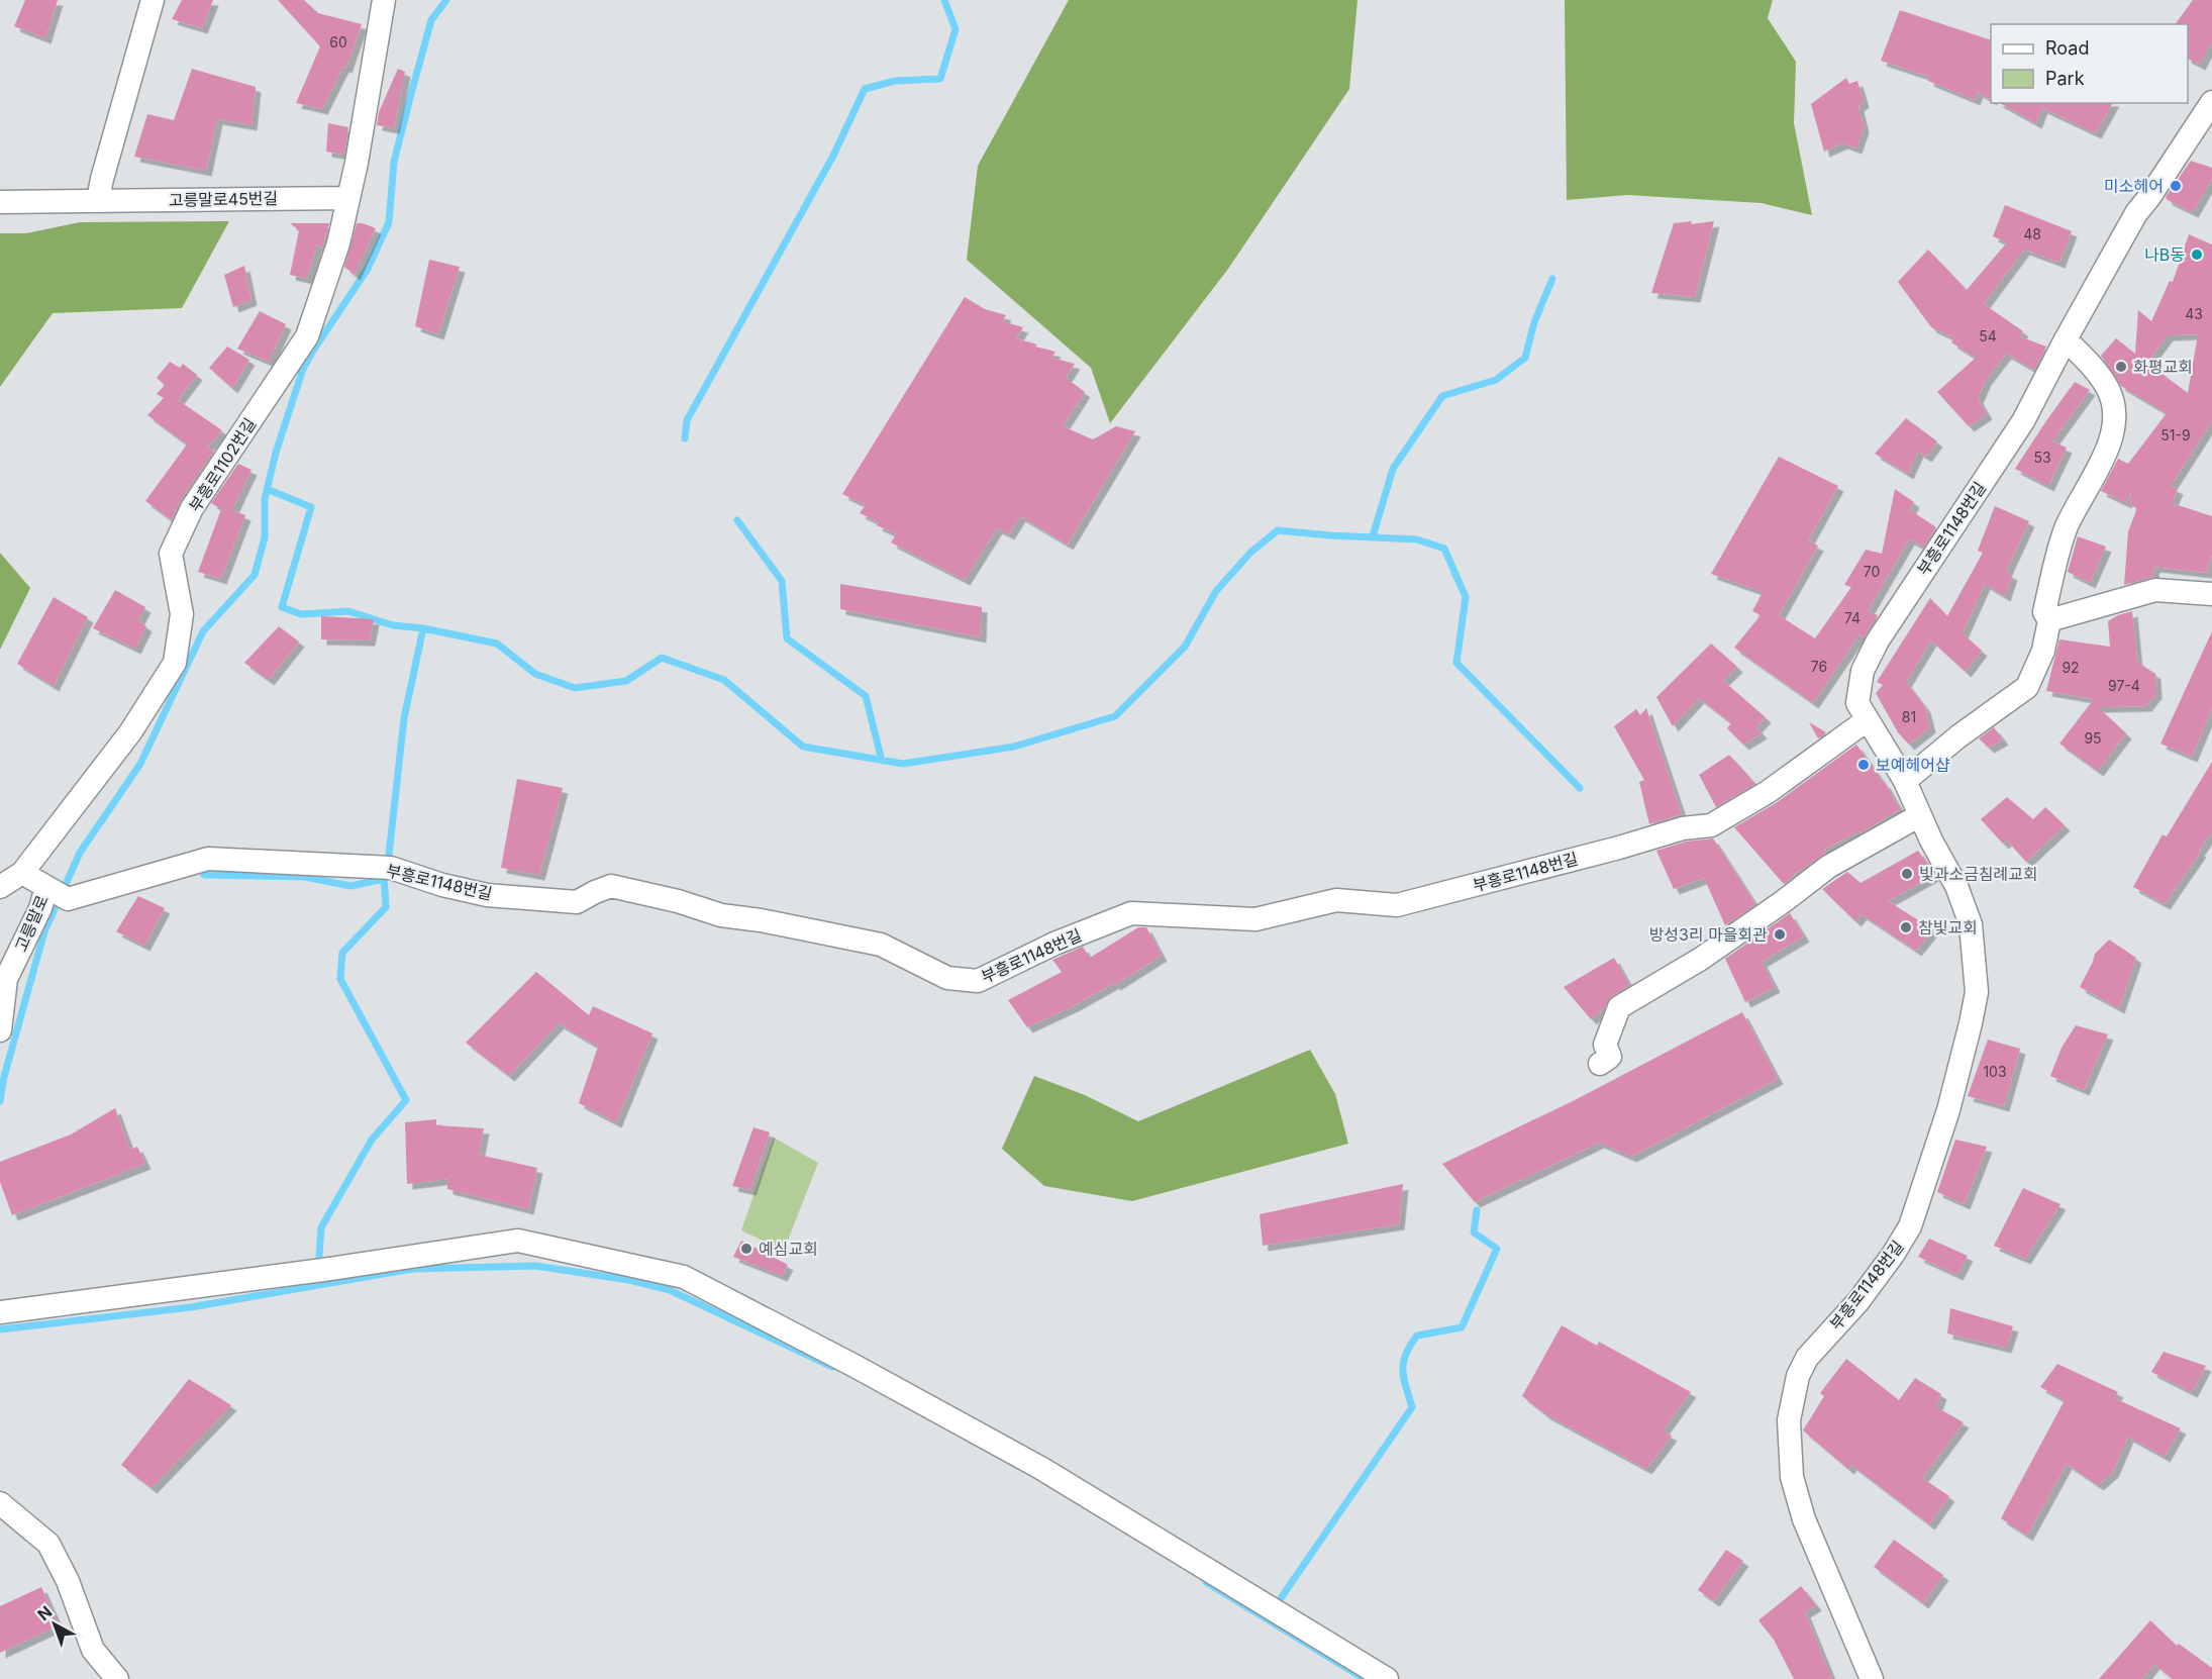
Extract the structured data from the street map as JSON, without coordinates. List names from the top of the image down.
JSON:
{
  "streets": {
    "street": [
      "고릉말로45번길",
      "부흥로1102번길",
      "부흥로1148번길",
      "고릉말로"
    ]
  },
  "crossings": [
    ["고릉말로45번길", "부흥로1102번길"],
    ["부흥로1148번길", "고릉말로"]
  ],
  "places": [
    "미소헤어",
    "나B동",
    "화평교회",
    "보예헤어샵",
    "빛과소금침례교회",
    "참빛교회",
    "방성3리 마을회관",
    "예심교회"
  ],
  "house_numbers": [
    "60",
    "48",
    "43",
    "54",
    "51-9",
    "53",
    "70",
    "74",
    "76",
    "92",
    "97-4",
    "81",
    "95",
    "103"
  ],
  "legend": ["Road", "Park"],
  "north": "top left"
}
